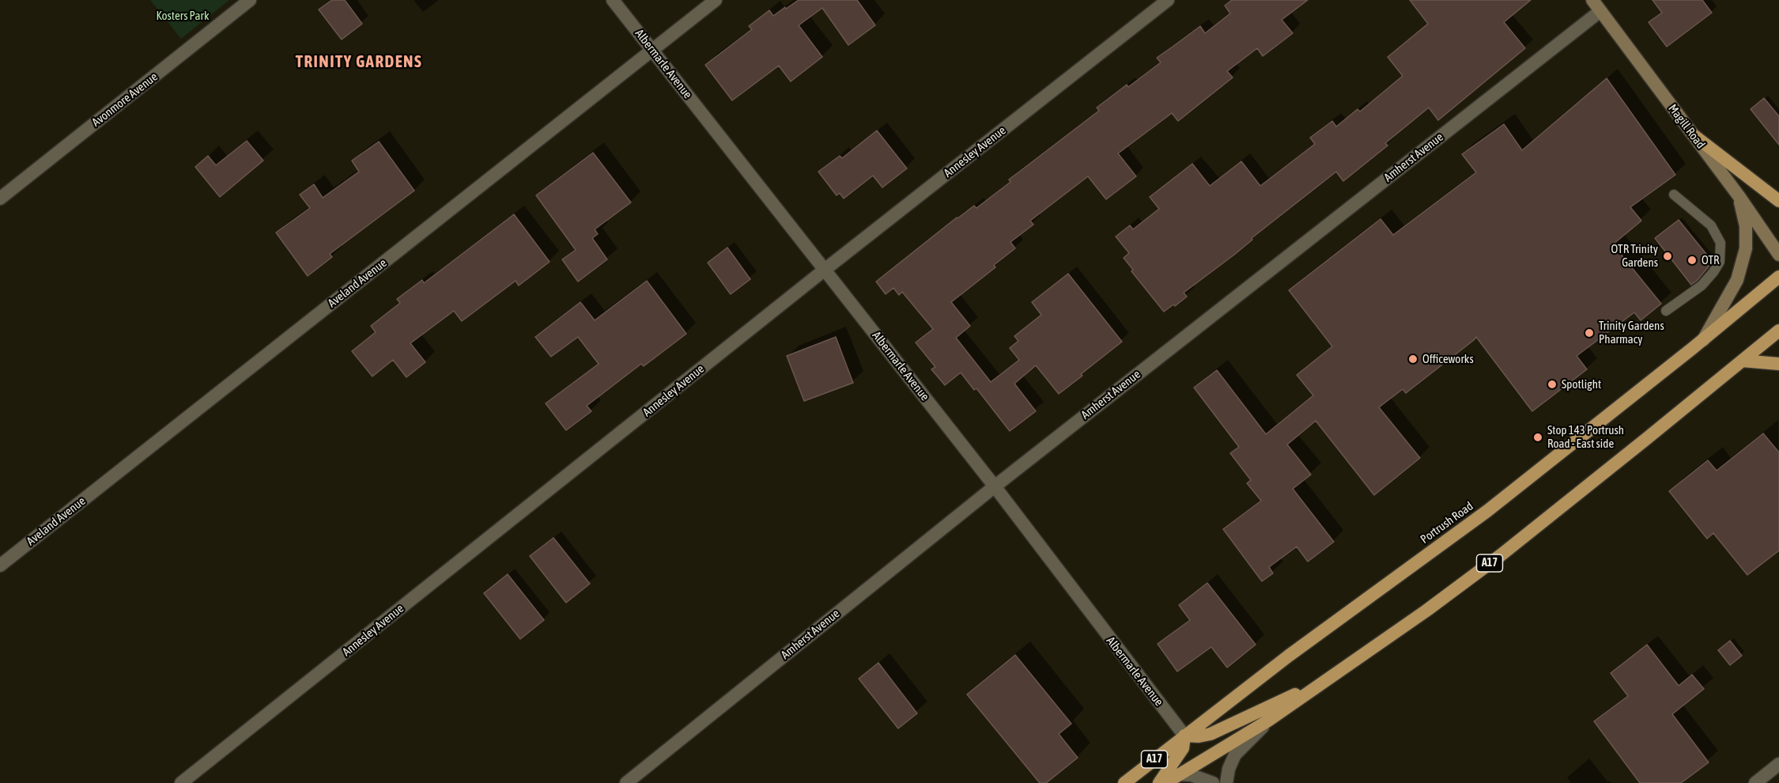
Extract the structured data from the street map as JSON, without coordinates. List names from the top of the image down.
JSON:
{
  "streets": {
    "highway": ["Portrush Road", "A17"],
    "main road": ["Magill Road"],
    "street": [
      "Albermarle Avenue",
      "Avonmore Avenue",
      "Annesley Avenue",
      "Amherst Avenue",
      "Aveland Avenue"
    ]
  },
  "crossings": [
    ["Albermarle Avenue", "Annesley Avenue"],
    ["Albermarle Avenue", "Amherst Avenue"],
    ["Albermarle Avenue", "Aveland Avenue"],
    ["Albermarle Avenue", "Portrush Road"],
    ["Magill Road", "Amherst Avenue"]
  ],
  "districts": ["TRINITY GARDENS"],
  "parks": ["Kosters Park"],
  "places": [
    "OTR Trinity Gardens",
    "OTR",
    "Trinity Gardens Pharmacy",
    "Officeworks",
    "Spotlight",
    "Stop 143 Portrush Road - East side"
  ]
}
